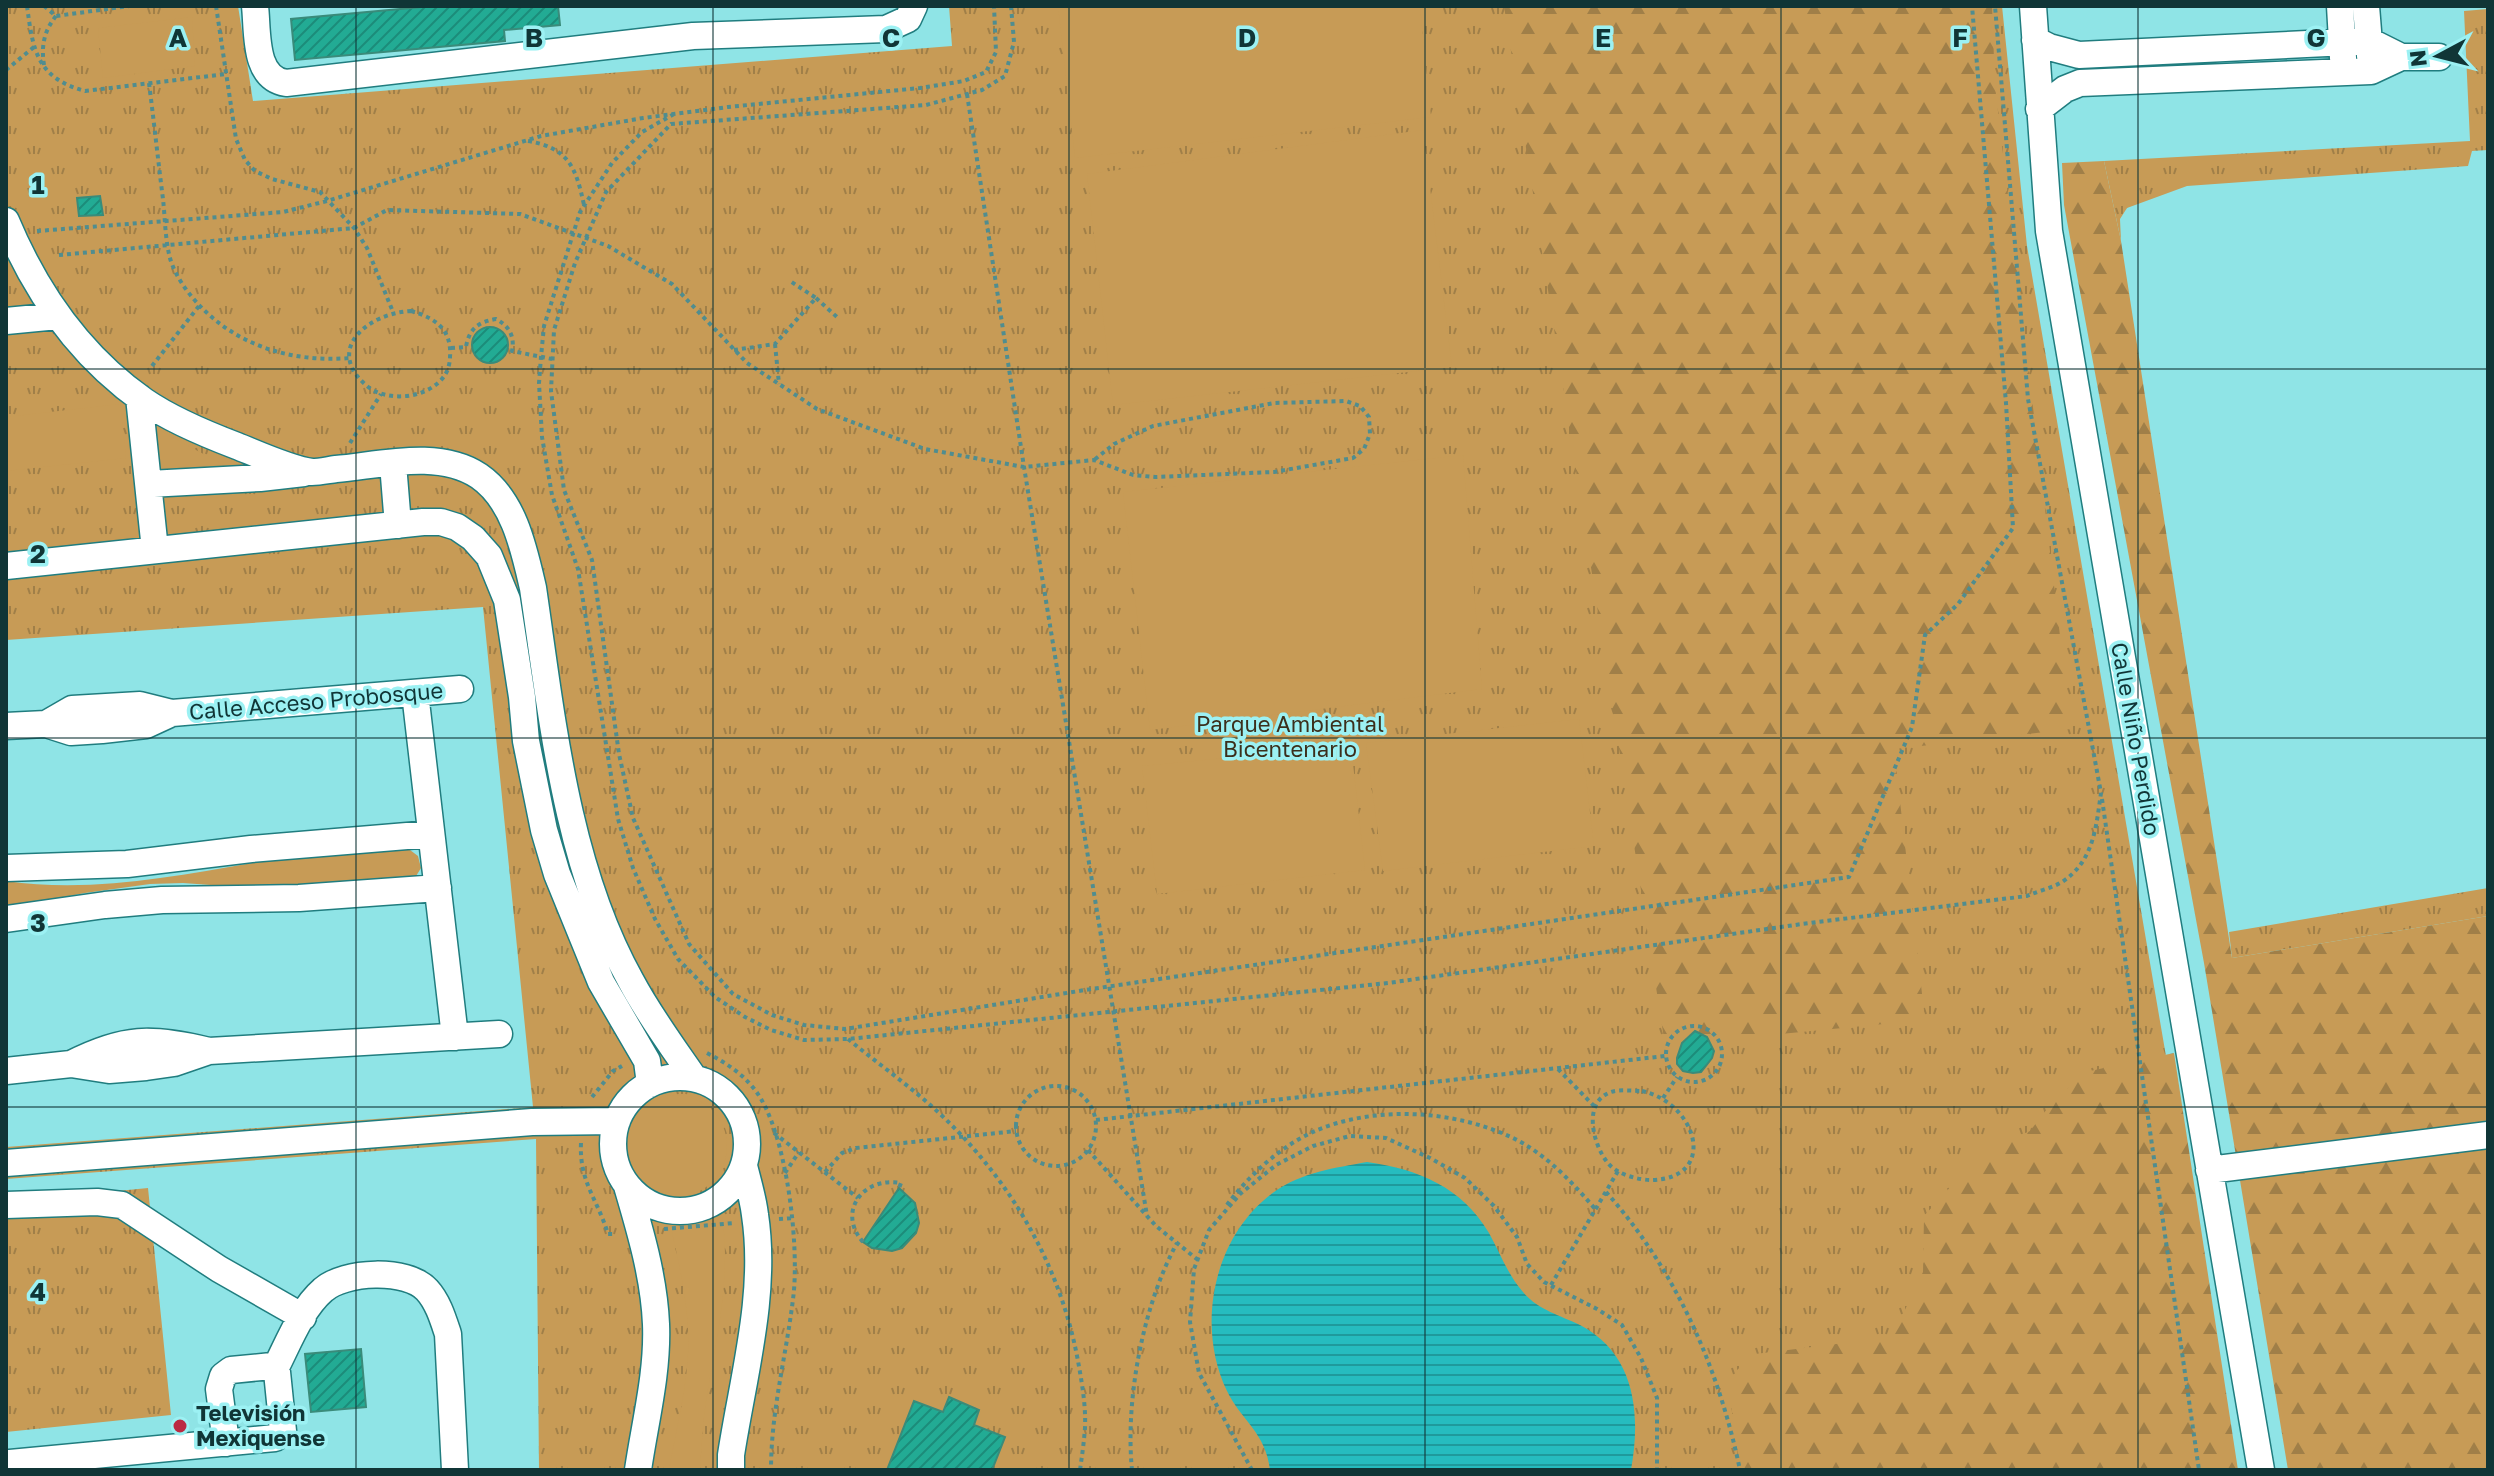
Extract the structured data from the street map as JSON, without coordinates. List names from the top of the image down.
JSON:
{
  "streets": {
    "street": ["Calle Acceso Probosque", "Calle Niño Perdido"]
  },
  "parks": ["Parque Ambiental Bicentenario"],
  "places": ["Televisión Mexiquense"],
  "north": "left",
  "grid": {
    "columns": [
      "A",
      "B",
      "C",
      "D",
      "E",
      "F",
      "G"
    ],
    "rows": [
      "1",
      "2",
      "3",
      "4"
    ]
  }
}
